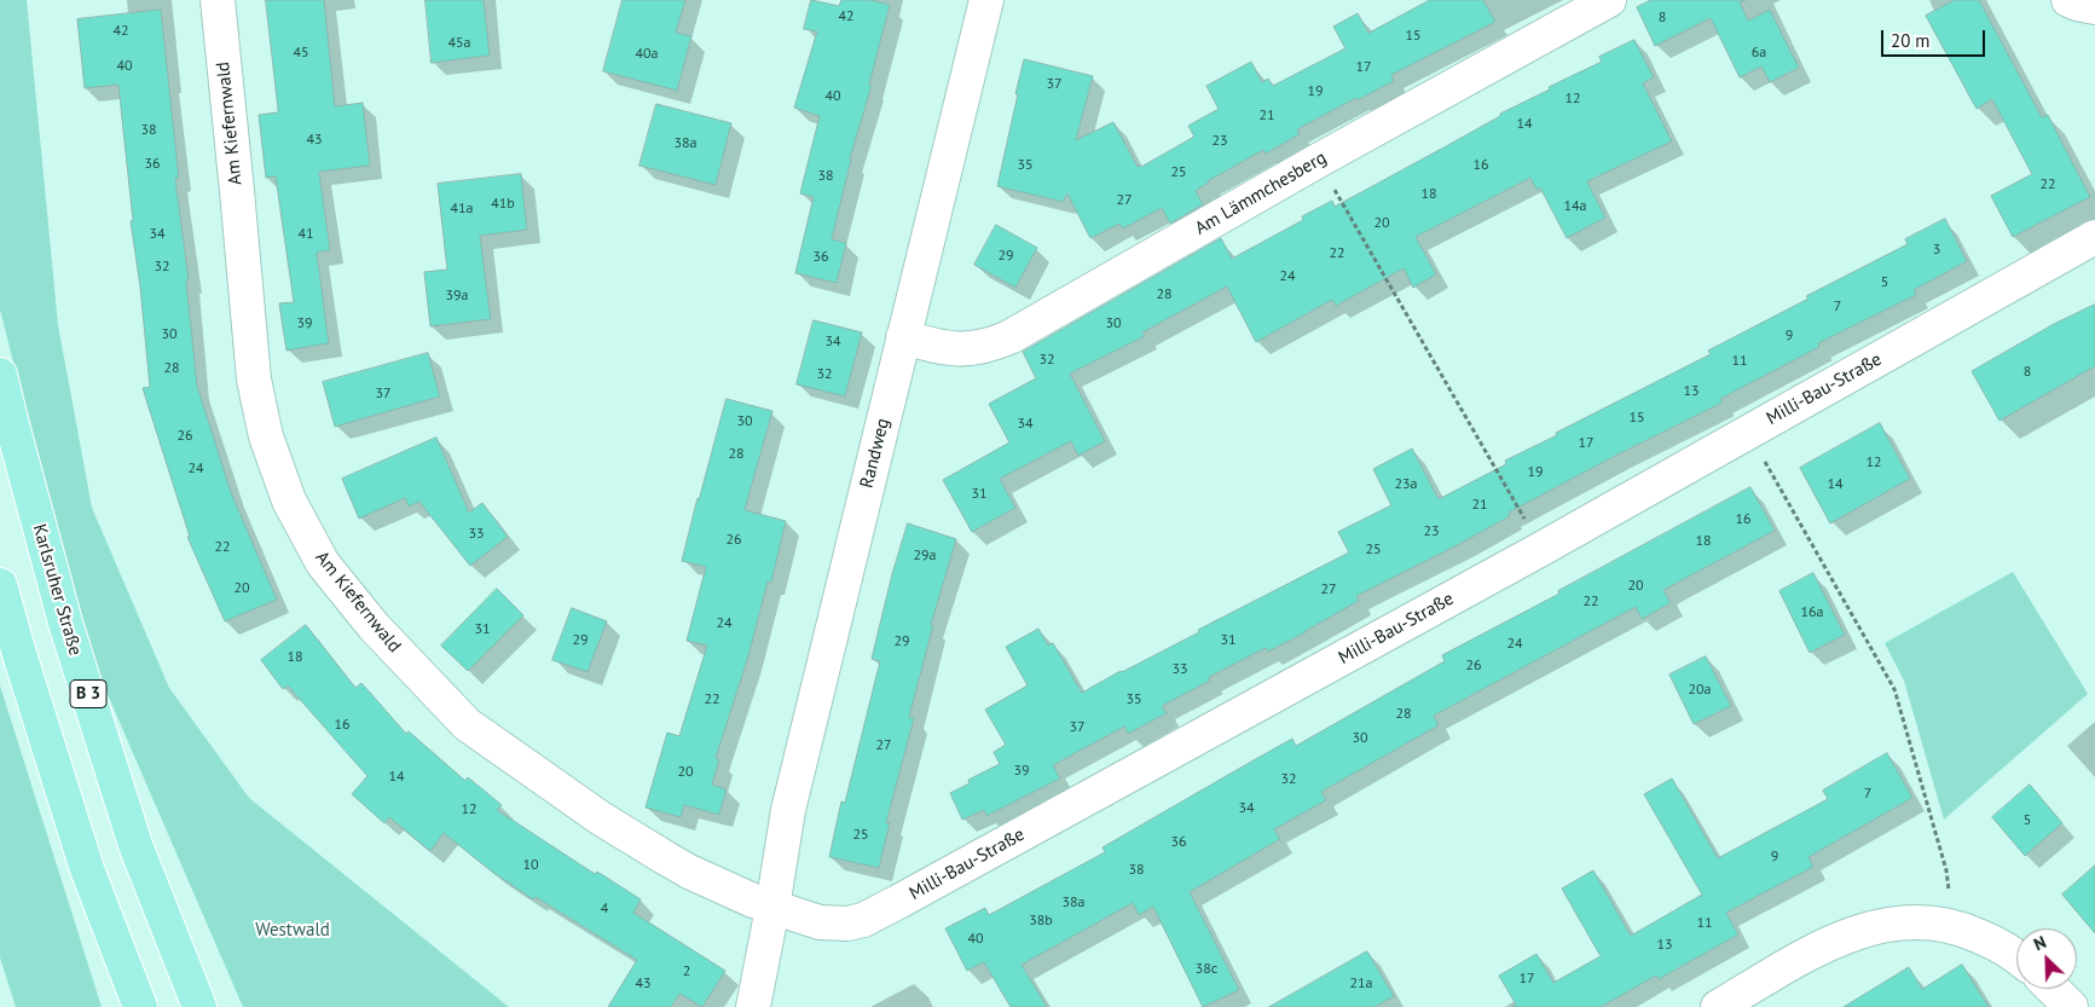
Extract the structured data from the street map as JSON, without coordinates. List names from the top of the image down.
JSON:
{
  "streets": {
    "main road": ["Karlsruher Straße", "B 3"],
    "street": [
      "Am Kiefernwald",
      "Am Lämmchesberg",
      "Milli-Bau-Straße",
      "Randweg"
    ]
  },
  "crossings": [
    ["Am Kiefernwald", "Milli-Bau-Straße"],
    ["Am Kiefernwald", "Randweg"],
    ["Am Lämmchesberg", "Randweg"],
    ["Milli-Bau-Straße", "Randweg"]
  ],
  "parks": ["Westwald"],
  "house_numbers": [
    "42",
    "8",
    "42",
    "15",
    "45a",
    "45",
    "6a",
    "40a",
    "40",
    "17",
    "37",
    "19",
    "40",
    "12",
    "21",
    "14",
    "38",
    "43",
    "23",
    "38a",
    "36",
    "35",
    "16",
    "25",
    "38",
    "22",
    "18",
    "27",
    "41b",
    "14a",
    "41a",
    "20",
    "34",
    "41",
    "3",
    "22",
    "29",
    "36",
    "32",
    "24",
    "5",
    "28",
    "39a",
    "7",
    "39",
    "30",
    "30",
    "9",
    "34",
    "32",
    "11",
    "28",
    "8",
    "32",
    "13",
    "37",
    "15",
    "30",
    "34",
    "26",
    "17",
    "28",
    "12",
    "24",
    "19",
    "23a",
    "14",
    "31",
    "21",
    "16",
    "23",
    "33",
    "26",
    "18",
    "22",
    "25",
    "29a",
    "20",
    "20",
    "27",
    "22",
    "16a",
    "24",
    "31",
    "29",
    "31",
    "29",
    "24",
    "18",
    "26",
    "33",
    "20a",
    "22",
    "35",
    "28",
    "16",
    "37",
    "30",
    "27",
    "39",
    "20",
    "14",
    "32",
    "7",
    "34",
    "12",
    "5",
    "25",
    "36",
    "9",
    "10",
    "38",
    "38a",
    "4",
    "38b",
    "11",
    "40",
    "13",
    "38c",
    "2",
    "17",
    "43",
    "21a"
  ],
  "scale_bar": "20 m",
  "north": "top left"
}
